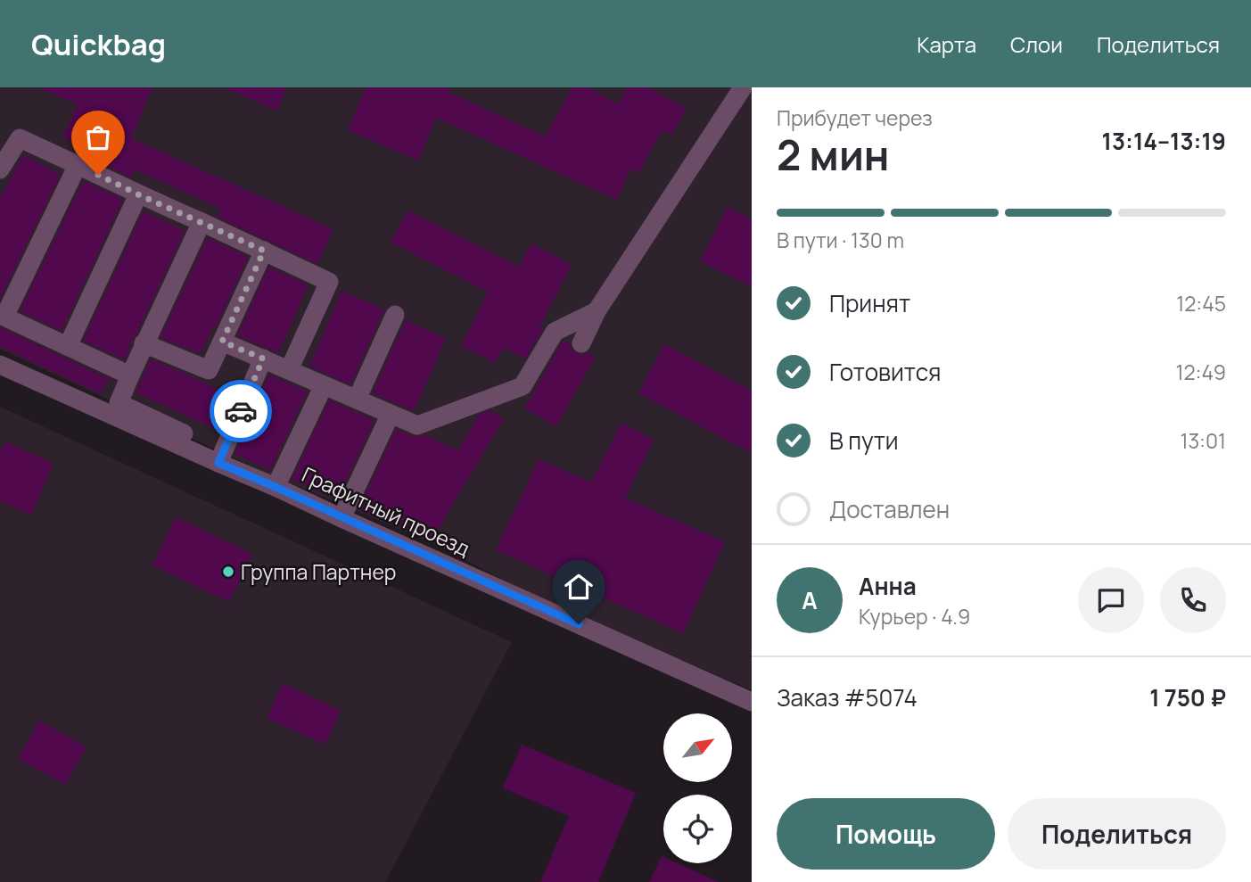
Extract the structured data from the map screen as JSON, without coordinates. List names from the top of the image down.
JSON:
{
  "streets": {
    "street": ["Графитный проезд"]
  },
  "places": ["Группа Партнер"],
  "north": "top right",
  "page": {
    "header": "Quickbag",
    "nav": ["Карта", "Слои", "Поделиться"],
    "heading": ["2 мин", "Прибудет через", "13:14–13:19"],
    "panel": [
      "Анна",
      "Курьер · 4.9",
      "Заказ #5074",
      "1 750 ₽"
    ],
    "bar": "В пути · 130 m",
    "list": [
      ["Принят", "12:45"],
      ["Готовится", "12:49"],
      ["В пути", "13:01"],
      "Доставлен"
    ],
    "round": "А",
    "buttons": ["Помощь", "Поделиться"]
  }
}
